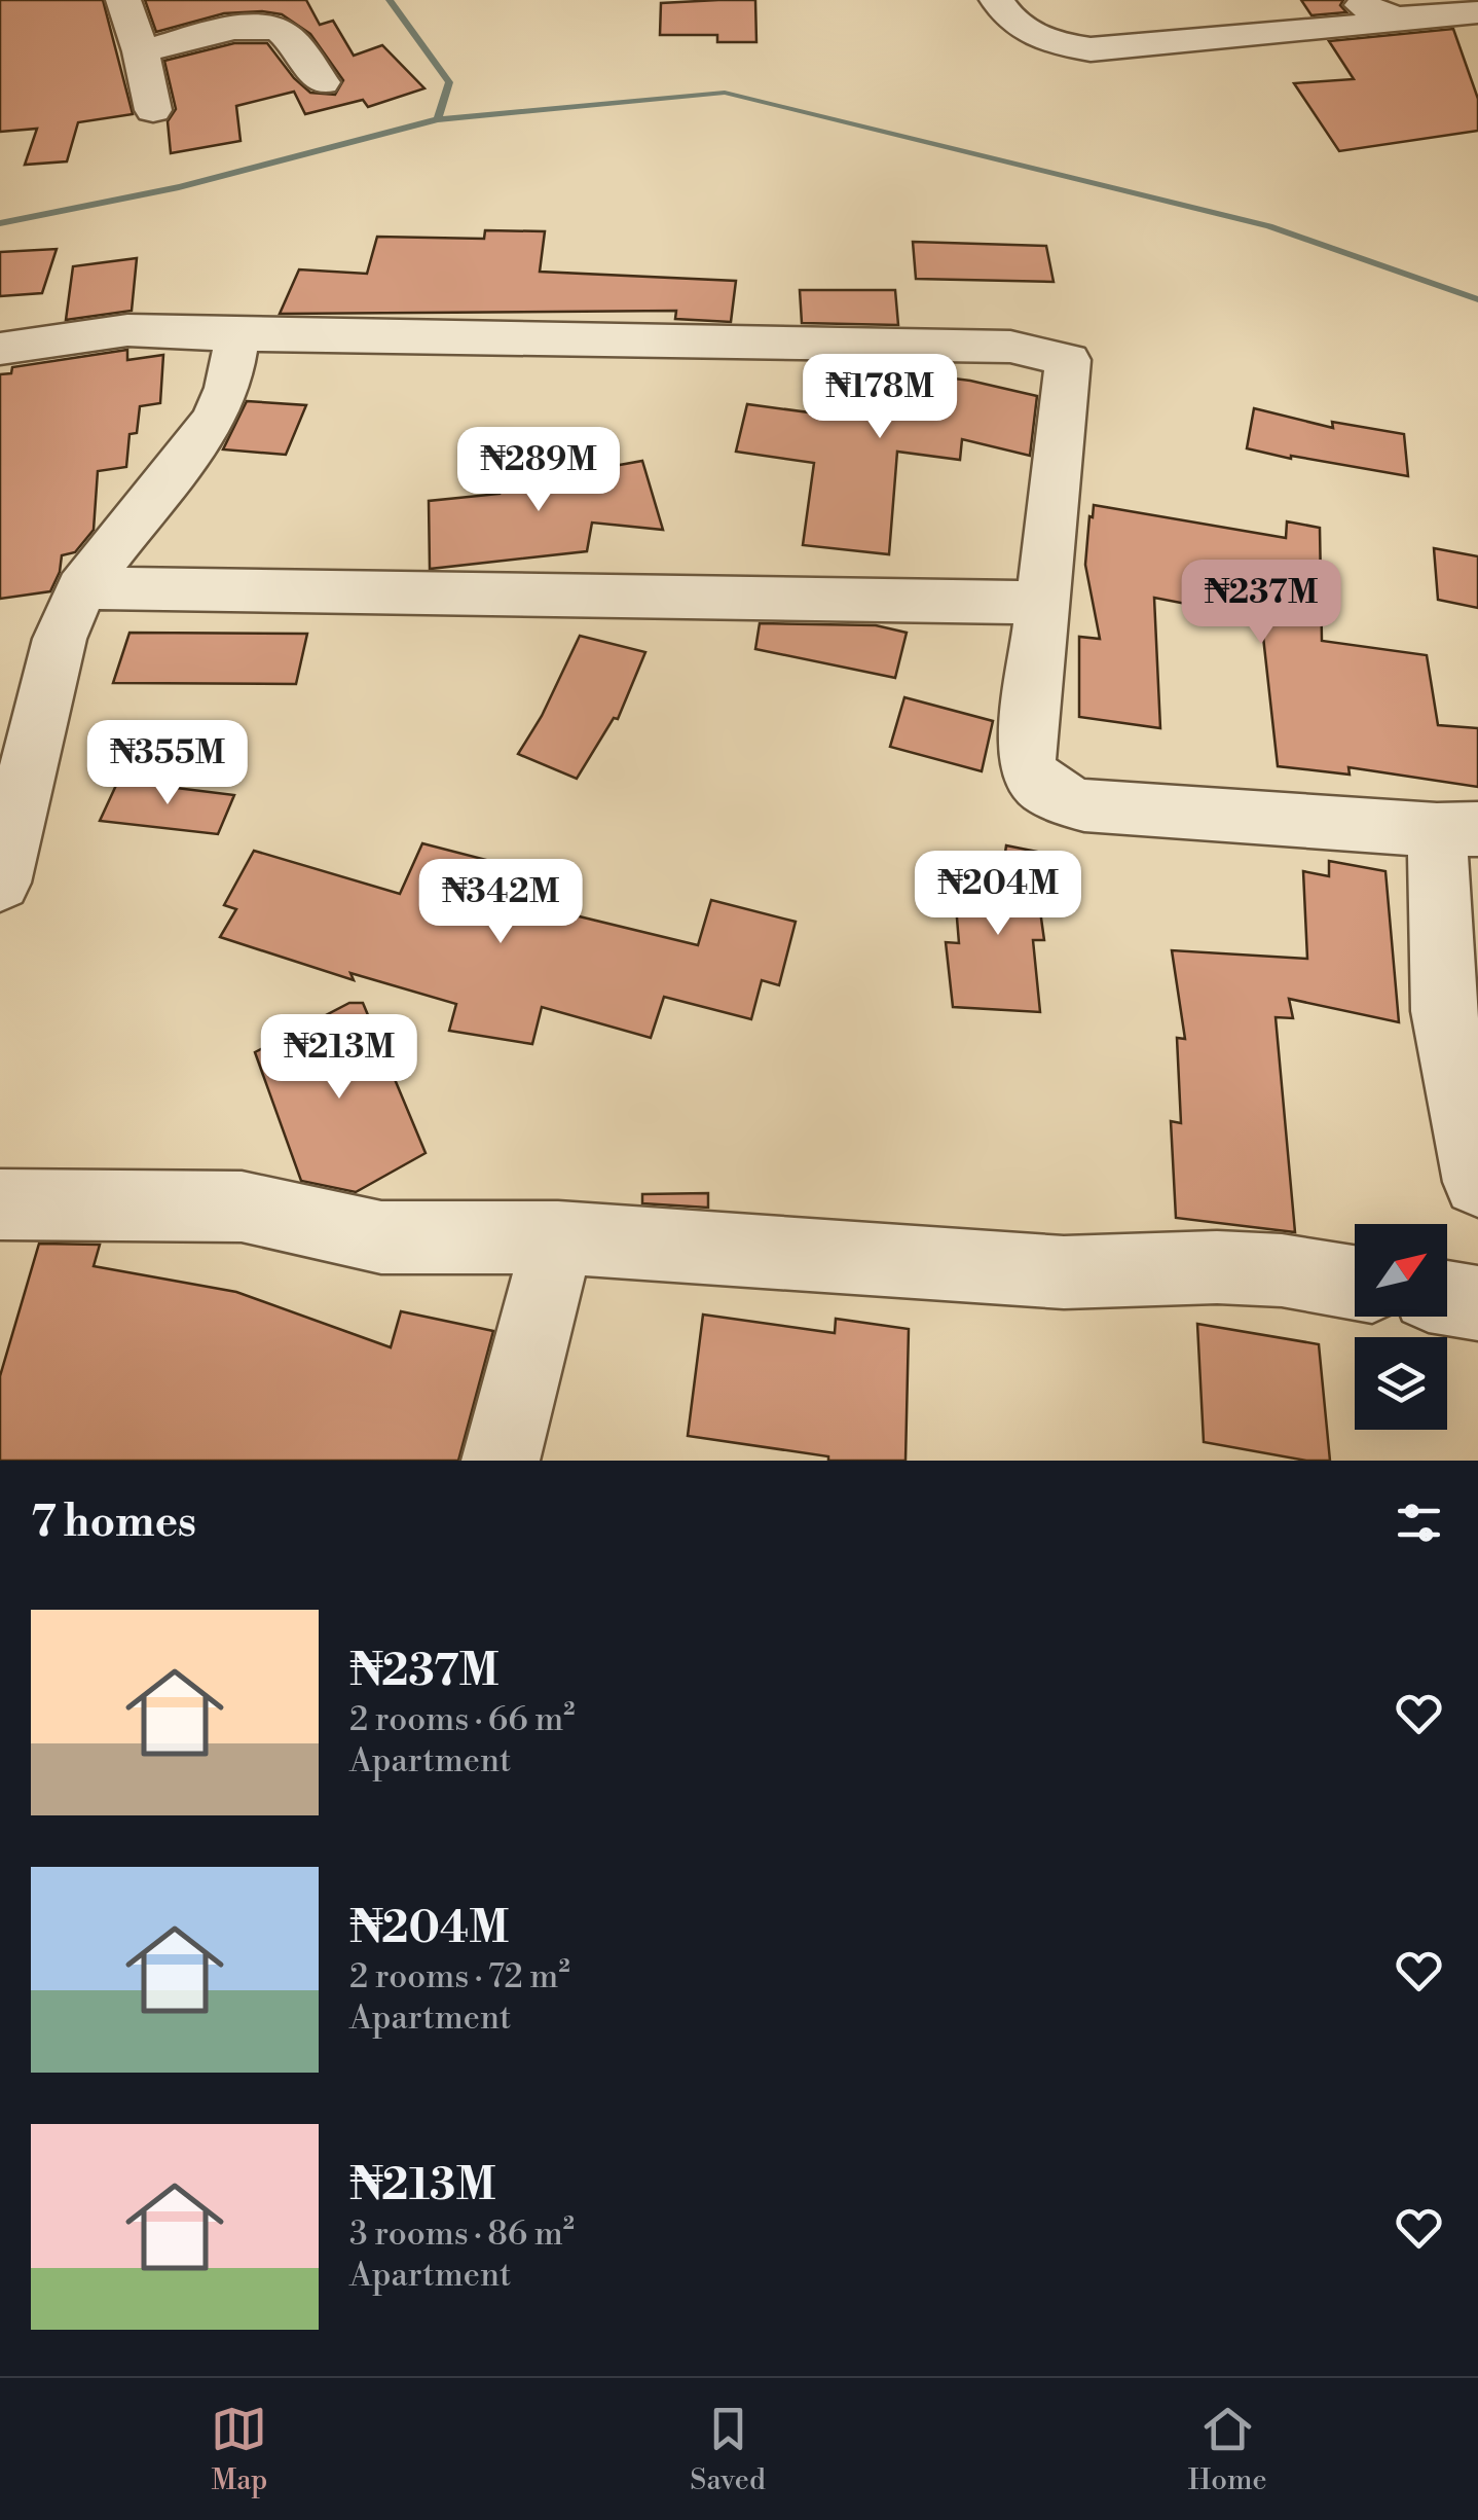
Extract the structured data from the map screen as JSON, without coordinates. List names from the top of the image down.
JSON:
{
  "north": "top right",
  "page": {
    "price": [
      "₦178M",
      "₦289M",
      "₦237M",
      "₦355M",
      "₦204M",
      "₦342M",
      "₦213M"
    ],
    "heading": "7 homes",
    "list": [
      {
        "name": "₦237M",
        "note": "2 rooms · 66 m² · Apartment"
      },
      {
        "name": "₦204M",
        "note": "2 rooms · 72 m² · Apartment"
      },
      {
        "name": "₦213M",
        "note": "3 rooms · 86 m² · Apartment"
      }
    ],
    "tabs": ["Map", "Saved", "Home"]
  }
}
